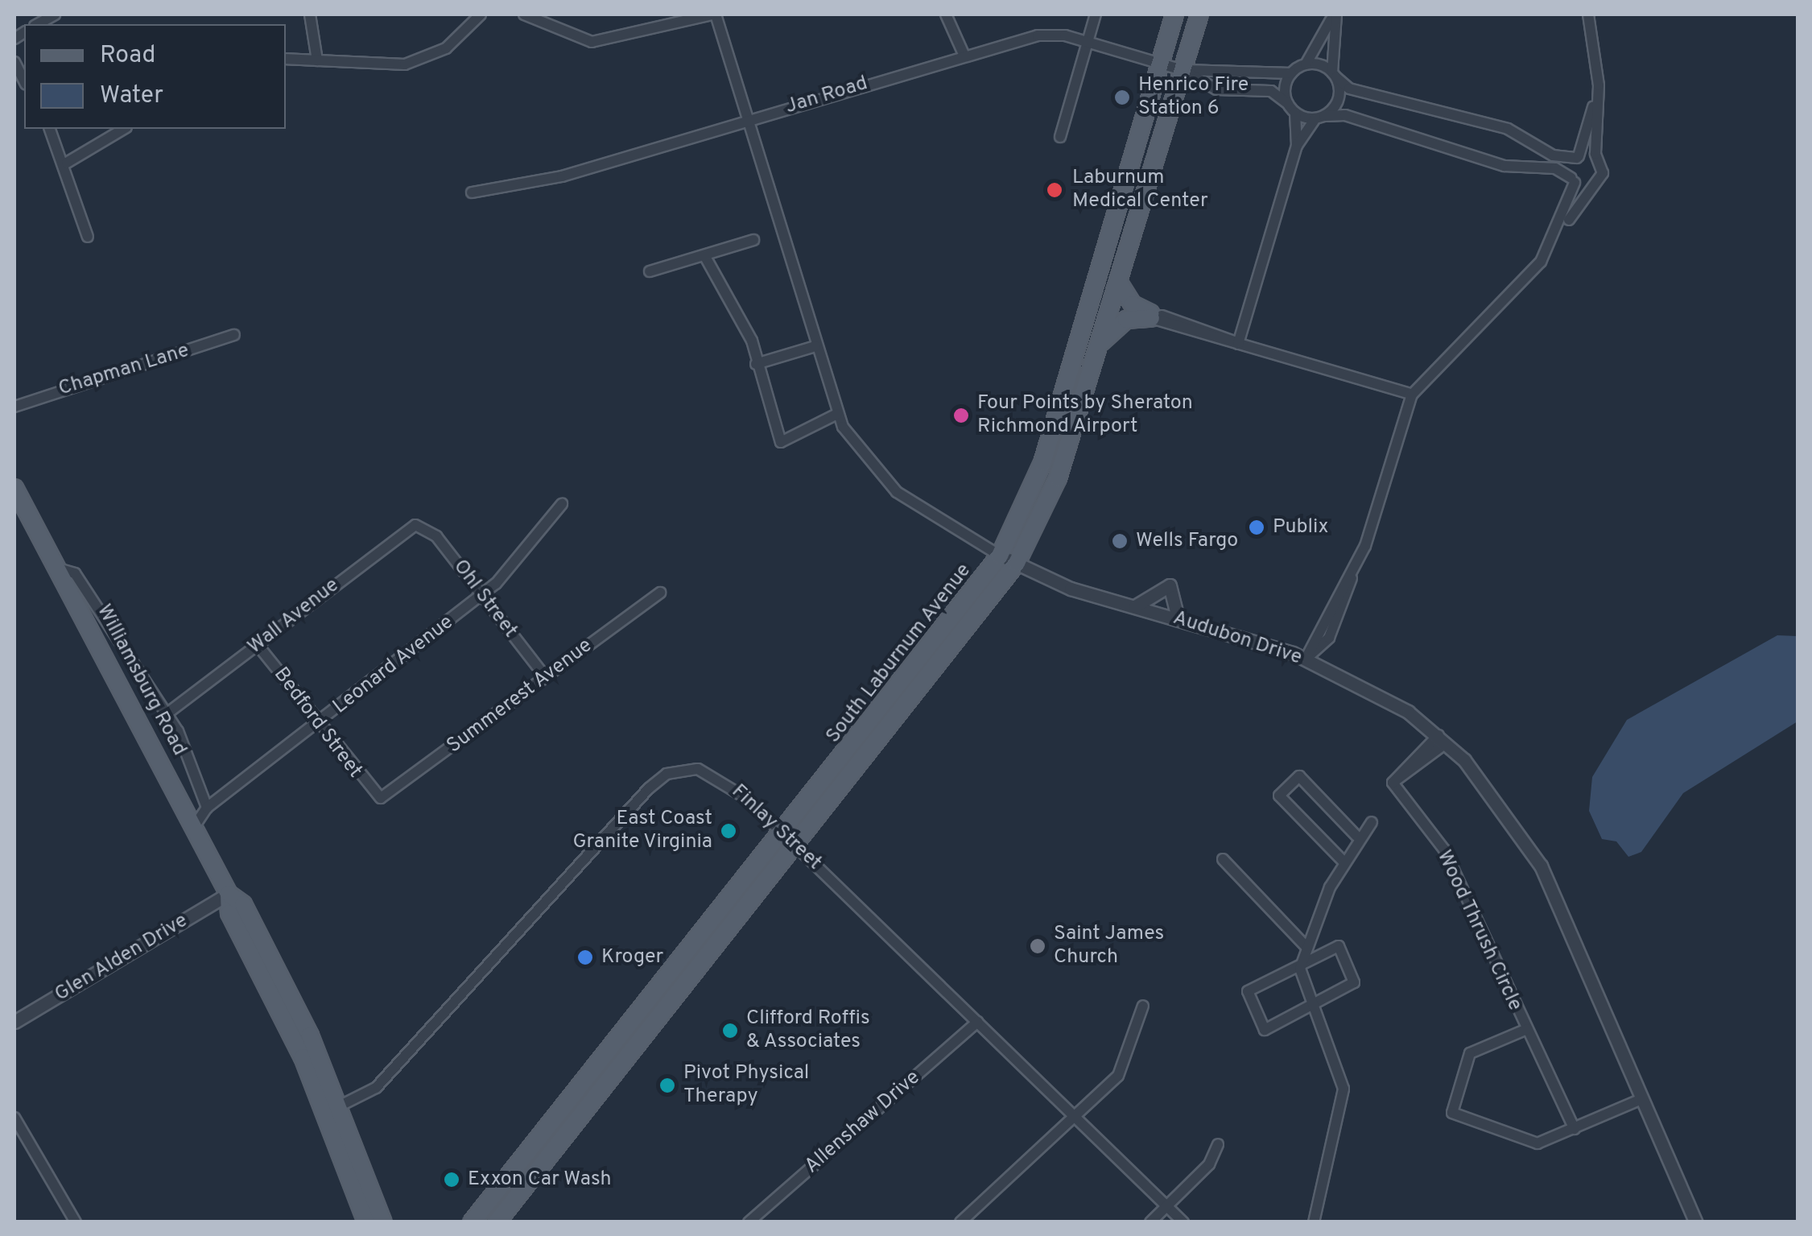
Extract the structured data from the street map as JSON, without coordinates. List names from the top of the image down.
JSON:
{
  "streets": {
    "main road": ["South Laburnum Avenue", "Williamsburg Road"],
    "street": [
      "Jan Road",
      "Chapman Lane",
      "Ohl Street",
      "Wall Avenue",
      "Audubon Drive",
      "Leonard Avenue",
      "Summerest Avenue",
      "Bedford Street",
      "Finlay Street",
      "Wood Thrush Circle",
      "Glen Alden Drive",
      "Allenshaw Drive"
    ]
  },
  "crossings": [
    ["Jan Road", "Audubon Drive"],
    ["Jan Road", "South Laburnum Avenue"],
    ["Ohl Street", "Wall Avenue"],
    ["Ohl Street", "Leonard Avenue"],
    ["Ohl Street", "Summerest Avenue"],
    ["Wall Avenue", "Bedford Street"],
    ["Audubon Drive", "South Laburnum Avenue"],
    ["Audubon Drive", "Wood Thrush Circle"],
    ["South Laburnum Avenue", "Finlay Street"],
    ["Leonard Avenue", "Williamsburg Road"],
    ["Leonard Avenue", "Bedford Street"],
    ["Williamsburg Road", "Finlay Street"],
    ["Williamsburg Road", "Glen Alden Drive"],
    ["Summerest Avenue", "Bedford Street"],
    ["Finlay Street", "Allenshaw Drive"]
  ],
  "places": [
    "Henrico Fire Station 6",
    "Laburnum Medical Center",
    "Four Points by Sheraton Richmond Airport",
    "Publix",
    "Wells Fargo",
    "East Coast Granite Virginia",
    "Saint James Church",
    "Kroger",
    "Clifford Roffis & Associates",
    "Pivot Physical Therapy",
    "Exxon Car Wash"
  ],
  "legend": ["Road", "Water"]
}
